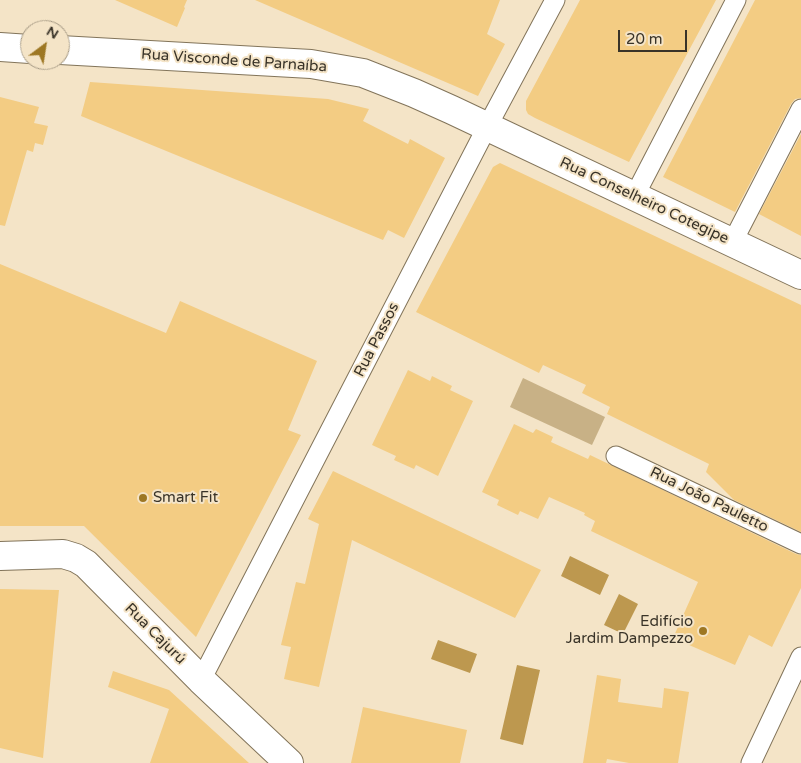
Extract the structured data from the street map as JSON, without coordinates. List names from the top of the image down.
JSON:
{
  "streets": {
    "street": [
      "Rua Visconde de Parnaíba",
      "Rua Conselheiro Cotegipe",
      "Rua Passos",
      "Rua João Pauletto",
      "Rua Cajurú"
    ]
  },
  "crossings": [
    ["Rua Visconde de Parnaíba", "Rua Conselheiro Cotegipe"],
    ["Rua Visconde de Parnaíba", "Rua Passos"],
    ["Rua Conselheiro Cotegipe", "Rua Passos"],
    ["Rua Passos", "Rua Cajurú"]
  ],
  "places": ["Smart Fit", "Edifício Jardim Dampezzo"],
  "scale_bar": "20 m",
  "north": "top right"
}
